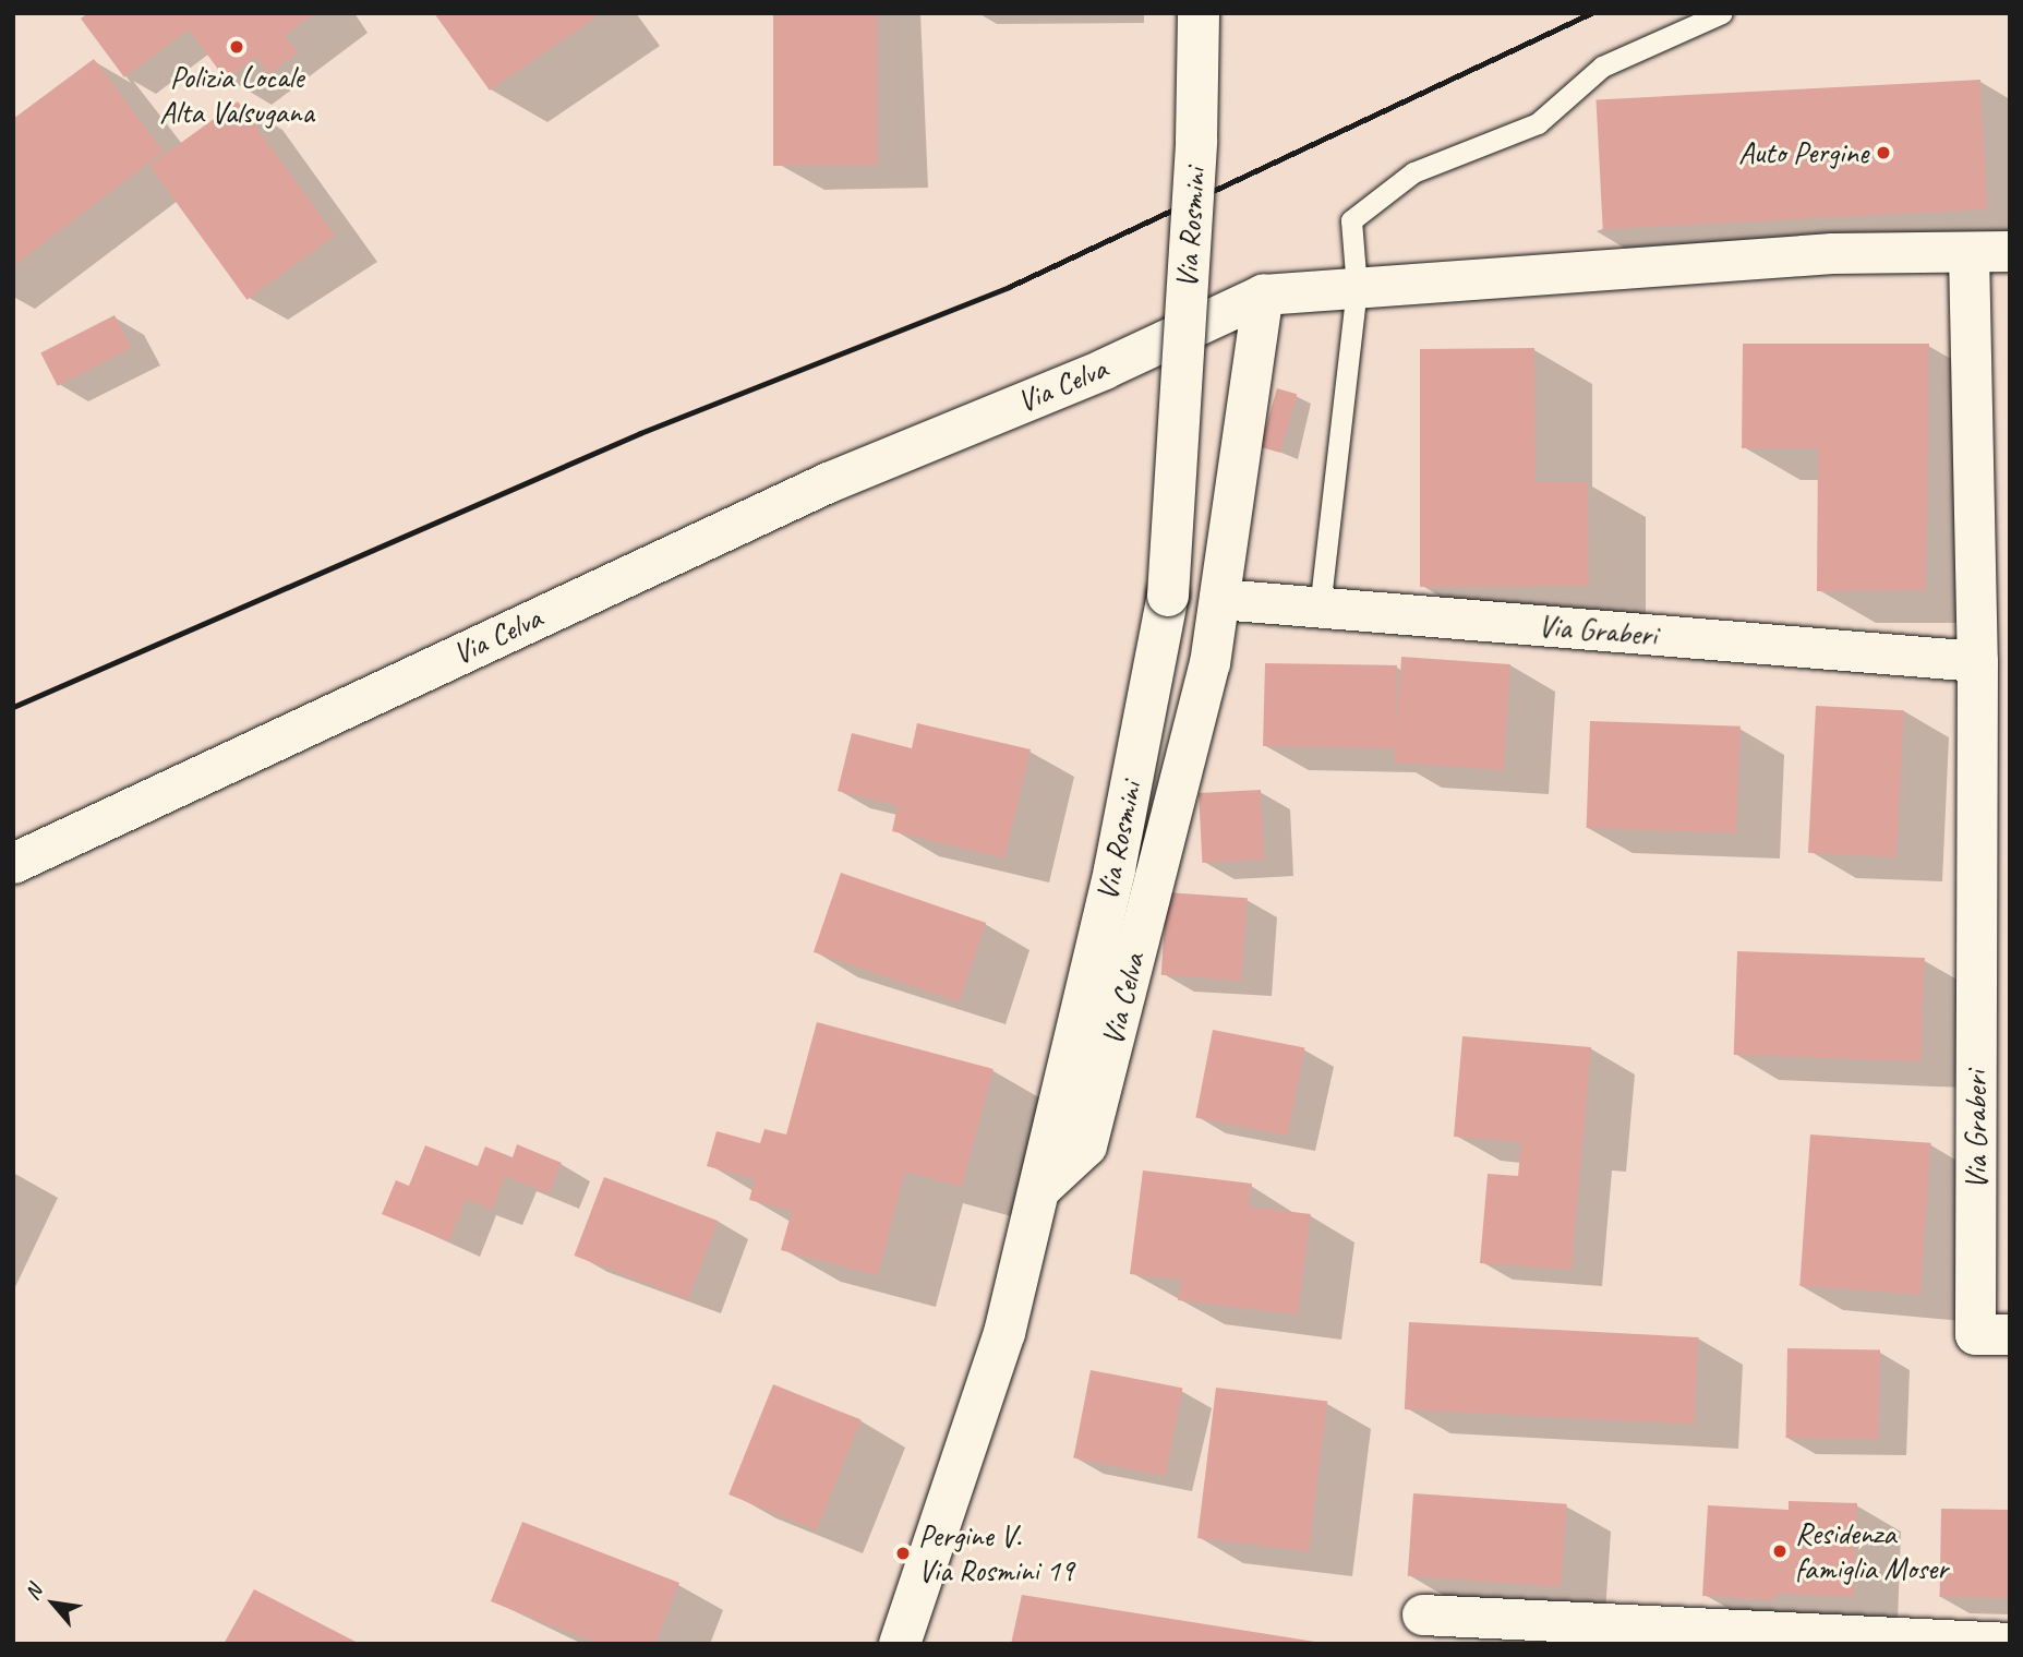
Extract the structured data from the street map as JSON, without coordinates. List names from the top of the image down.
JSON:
{
  "streets": {
    "street": ["Via Rosmini", "Via Celva", "Via Graberi"]
  },
  "crossings": [
    ["Via Rosmini", "Via Celva"],
    ["Via Celva", "Via Graberi"]
  ],
  "places": [
    "Polizia Locale Alta Valsugana",
    "Auto Pergine",
    "Residenza famiglia Moser",
    "Pergine V. Via Rosmini 19"
  ],
  "north": "top left"
}
